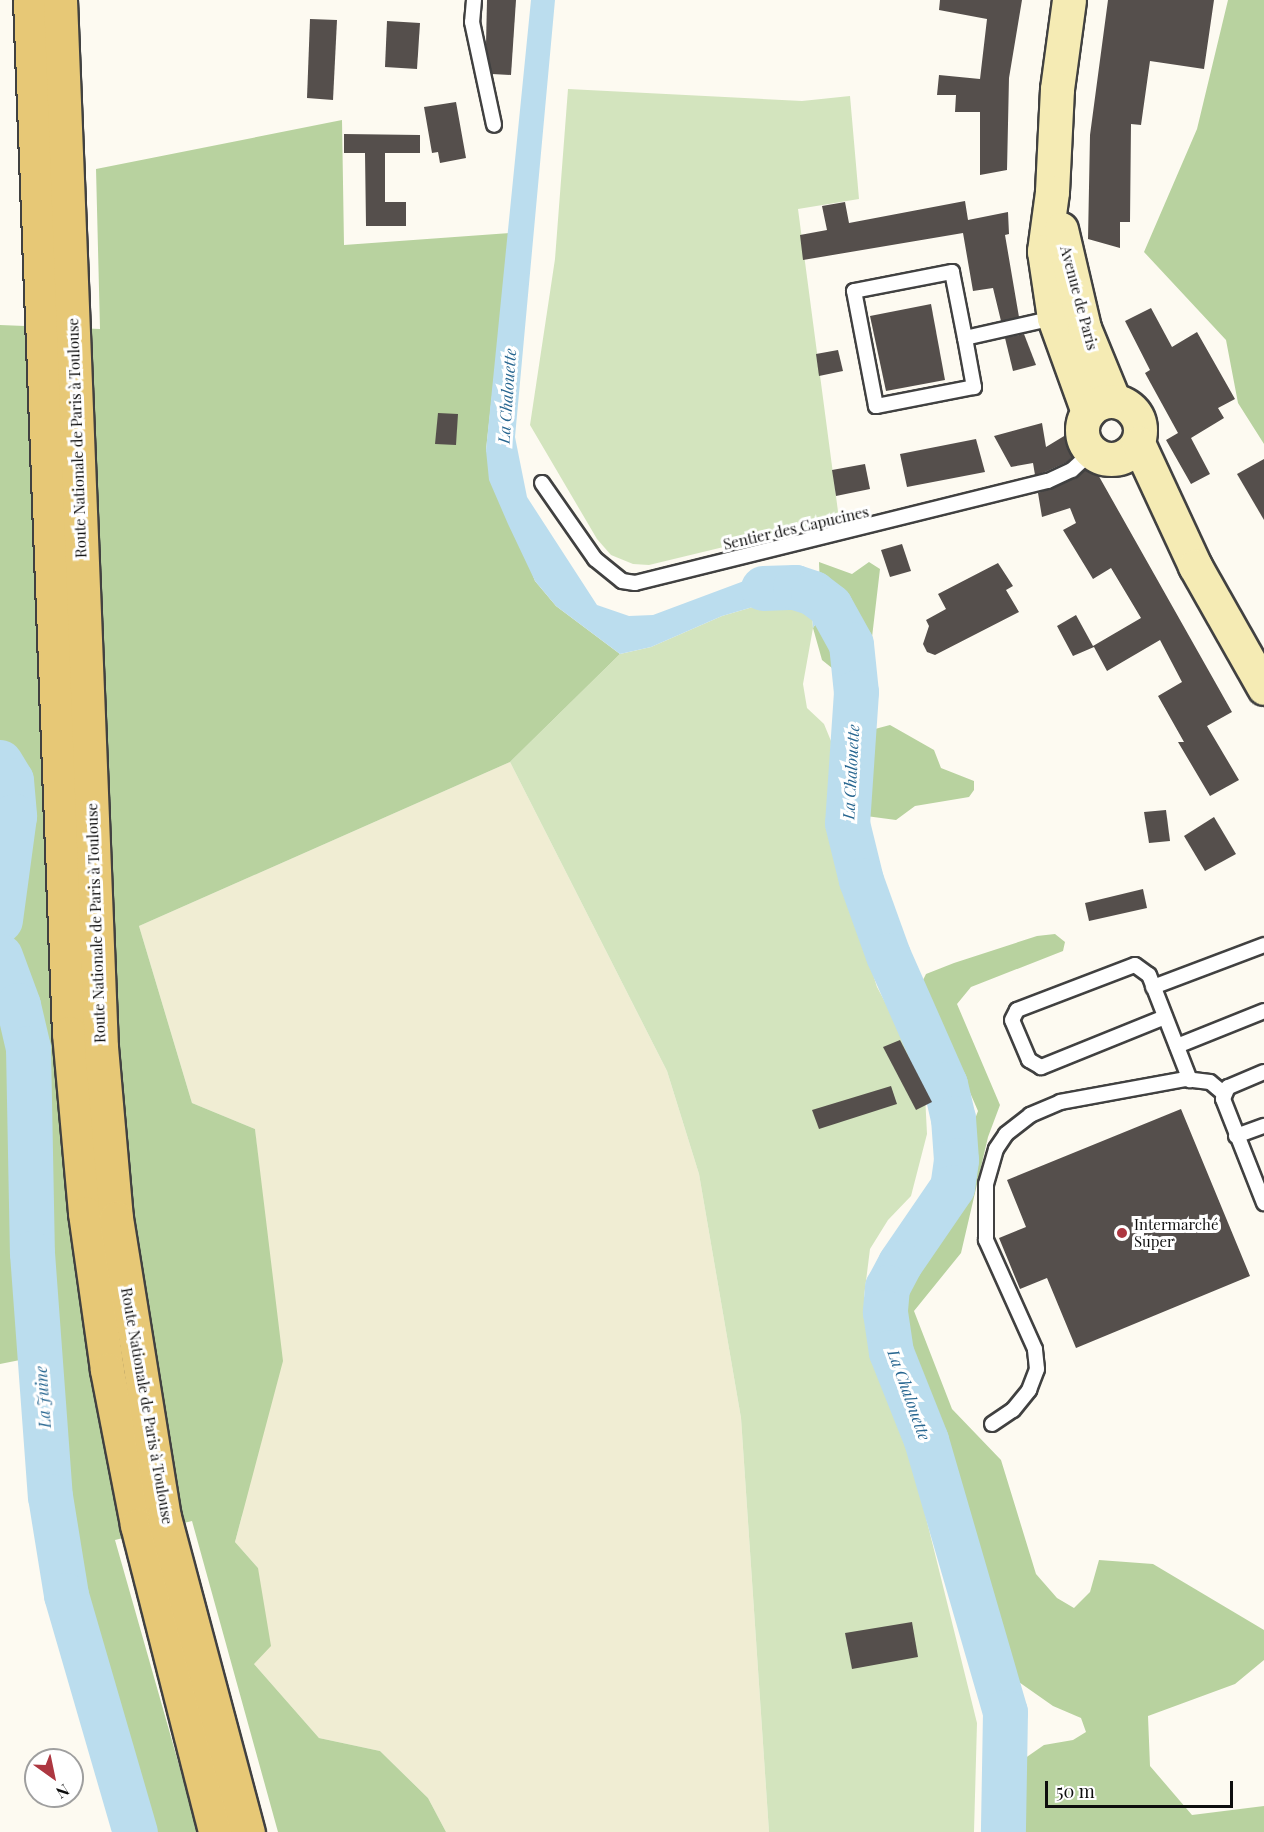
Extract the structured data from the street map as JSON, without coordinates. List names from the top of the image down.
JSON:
{
  "streets": {
    "main road": ["Avenue de Paris", "Route Nationale de Paris à Toulouse"],
    "lane": ["Sentier des Capucines"]
  },
  "water": ["La Chalouette", "La Juine"],
  "places": ["Intermarché Super"],
  "scale_bar": "50 m",
  "north": "bottom right"
}
